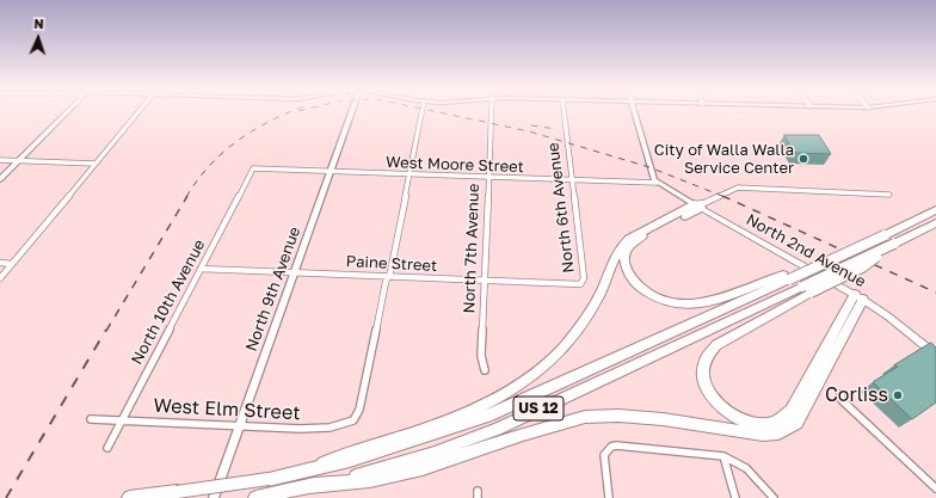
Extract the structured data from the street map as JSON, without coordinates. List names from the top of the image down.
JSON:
{
  "streets": {
    "highway": ["US 12"],
    "main road": ["North 2nd Avenue"],
    "street": [
      "West Moore Street",
      "North 6th Avenue",
      "North 7th Avenue",
      "Paine Street",
      "North 9th Avenue",
      "North 10th Avenue",
      "West Elm Street"
    ]
  },
  "crossings": [
    ["West Moore Street", "North 6th Avenue"],
    ["West Moore Street", "North 7th Avenue"],
    ["West Moore Street", "North 2nd Avenue"],
    ["West Moore Street", "North 9th Avenue"],
    ["West Moore Street", "North 10th Avenue"],
    ["North 6th Avenue", "Paine Street"],
    ["North 7th Avenue", "Paine Street"],
    ["Paine Street", "North 9th Avenue"],
    ["Paine Street", "North 10th Avenue"],
    ["Paine Street", "West Elm Street"],
    ["North 9th Avenue", "West Elm Street"],
    ["North 10th Avenue", "West Elm Street"]
  ],
  "places": ["City of Walla Walla Service Center", "Corliss"],
  "north": "top"
}
